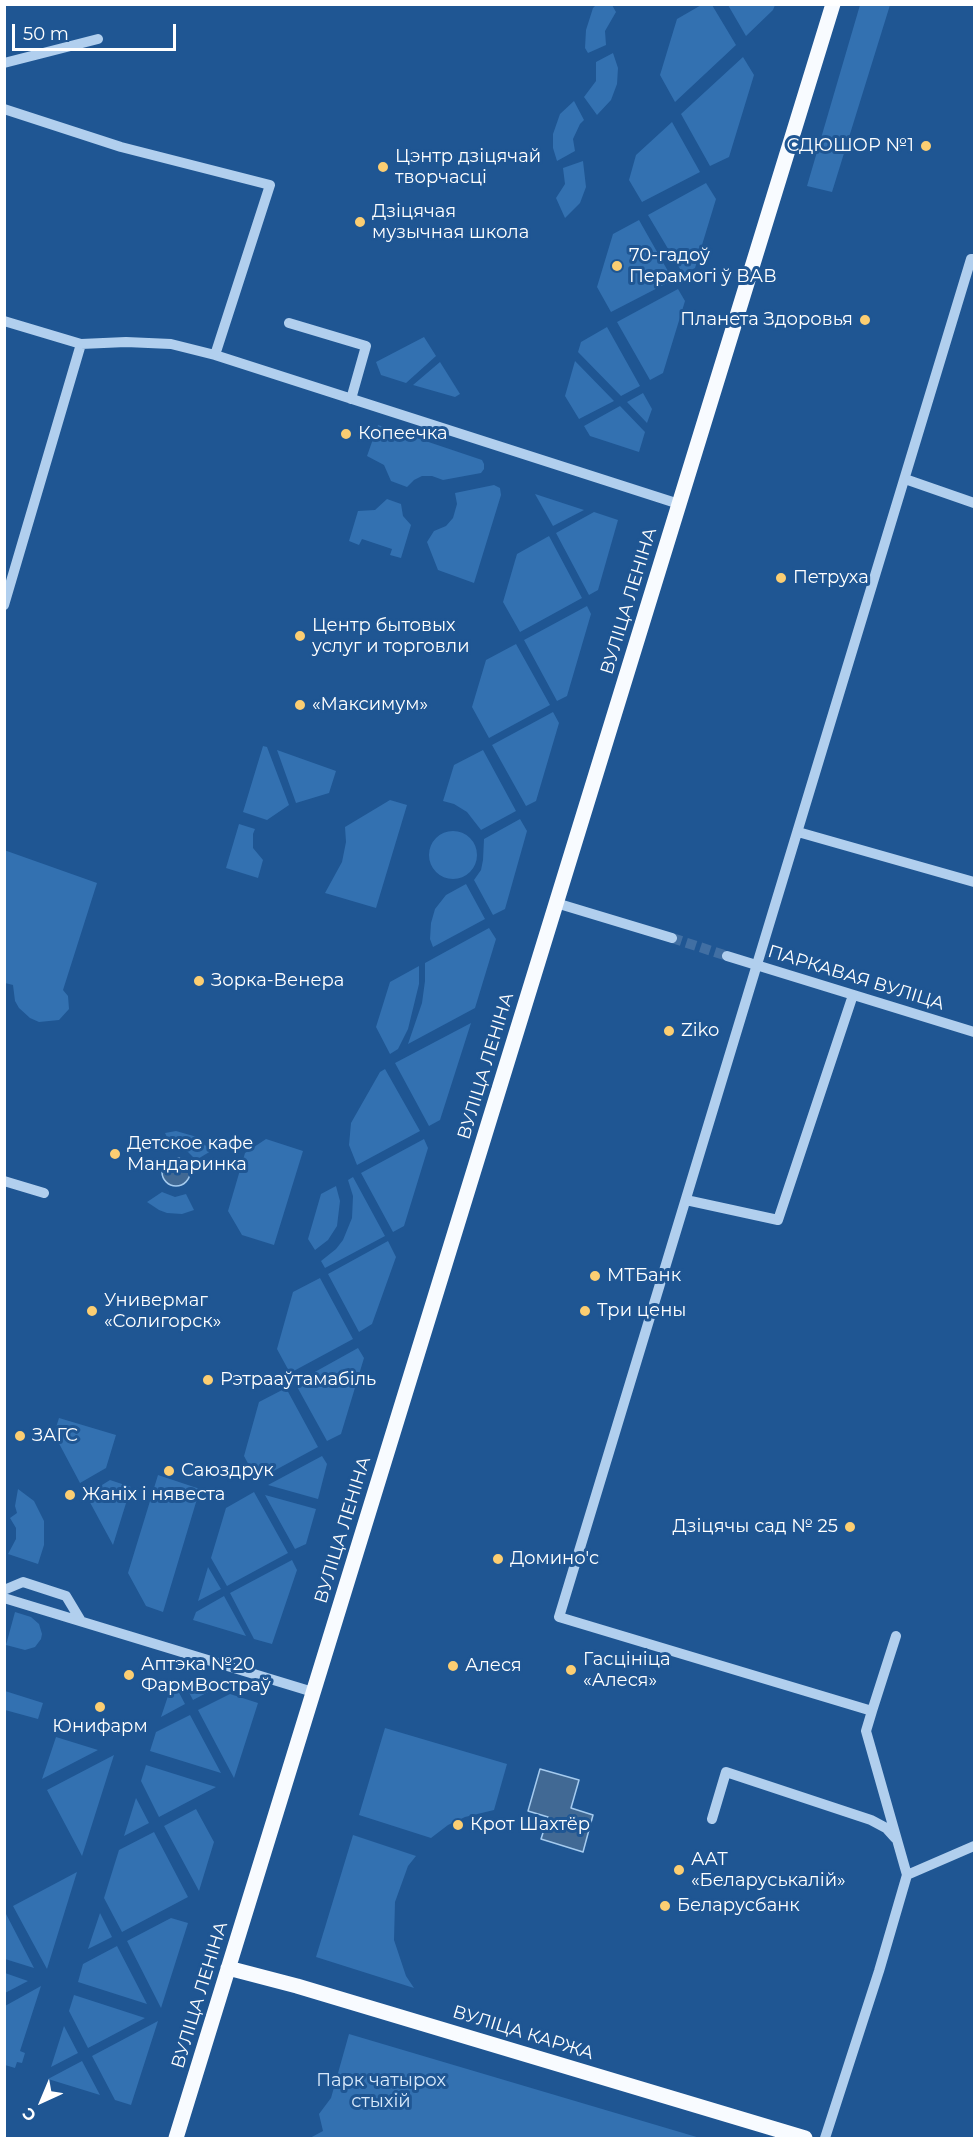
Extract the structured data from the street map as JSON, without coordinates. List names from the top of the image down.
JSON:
{
  "streets": {
    "main road": ["ВУЛІЦА ЛЕНІНА", "ВУЛІЦА КАРЖА"],
    "street": ["ПАРКАВАЯ ВУЛІЦА"]
  },
  "crossings": [
    ["ВУЛІЦА ЛЕНІНА", "ВУЛІЦА КАРЖА"]
  ],
  "parks": ["Парк чатырох стыхій"],
  "places": [
    "СДЮШОР №1",
    "Цэнтр дзіцячай творчасці",
    "Дзіцячая музычная школа",
    "70-гадоў Перамогі ў ВАВ",
    "Планета Здоровья",
    "Копеечка",
    "Петруха",
    "Центр бытовых услуг и торговли",
    "«Максимум»",
    "Зорка-Венера",
    "Ziko",
    "Детское кафе Мандаринка",
    "МТБанк",
    "Универмаг «Солигорск»",
    "Три цены",
    "Рэтрааўтамабіль",
    "ЗАГС",
    "Саюздрук",
    "Жаніх і нявеста",
    "Дзіцячы сад № 25",
    "Домино'c",
    "Алеся",
    "Гасцініца «Алеся»",
    "Аптэка №20 ФармВостраў",
    "Юнифарм",
    "Крот Шахтёр",
    "ААТ «Беларуськалій»",
    "Беларусбанк"
  ],
  "scale_bar": "50 m",
  "north": "bottom left"
}
